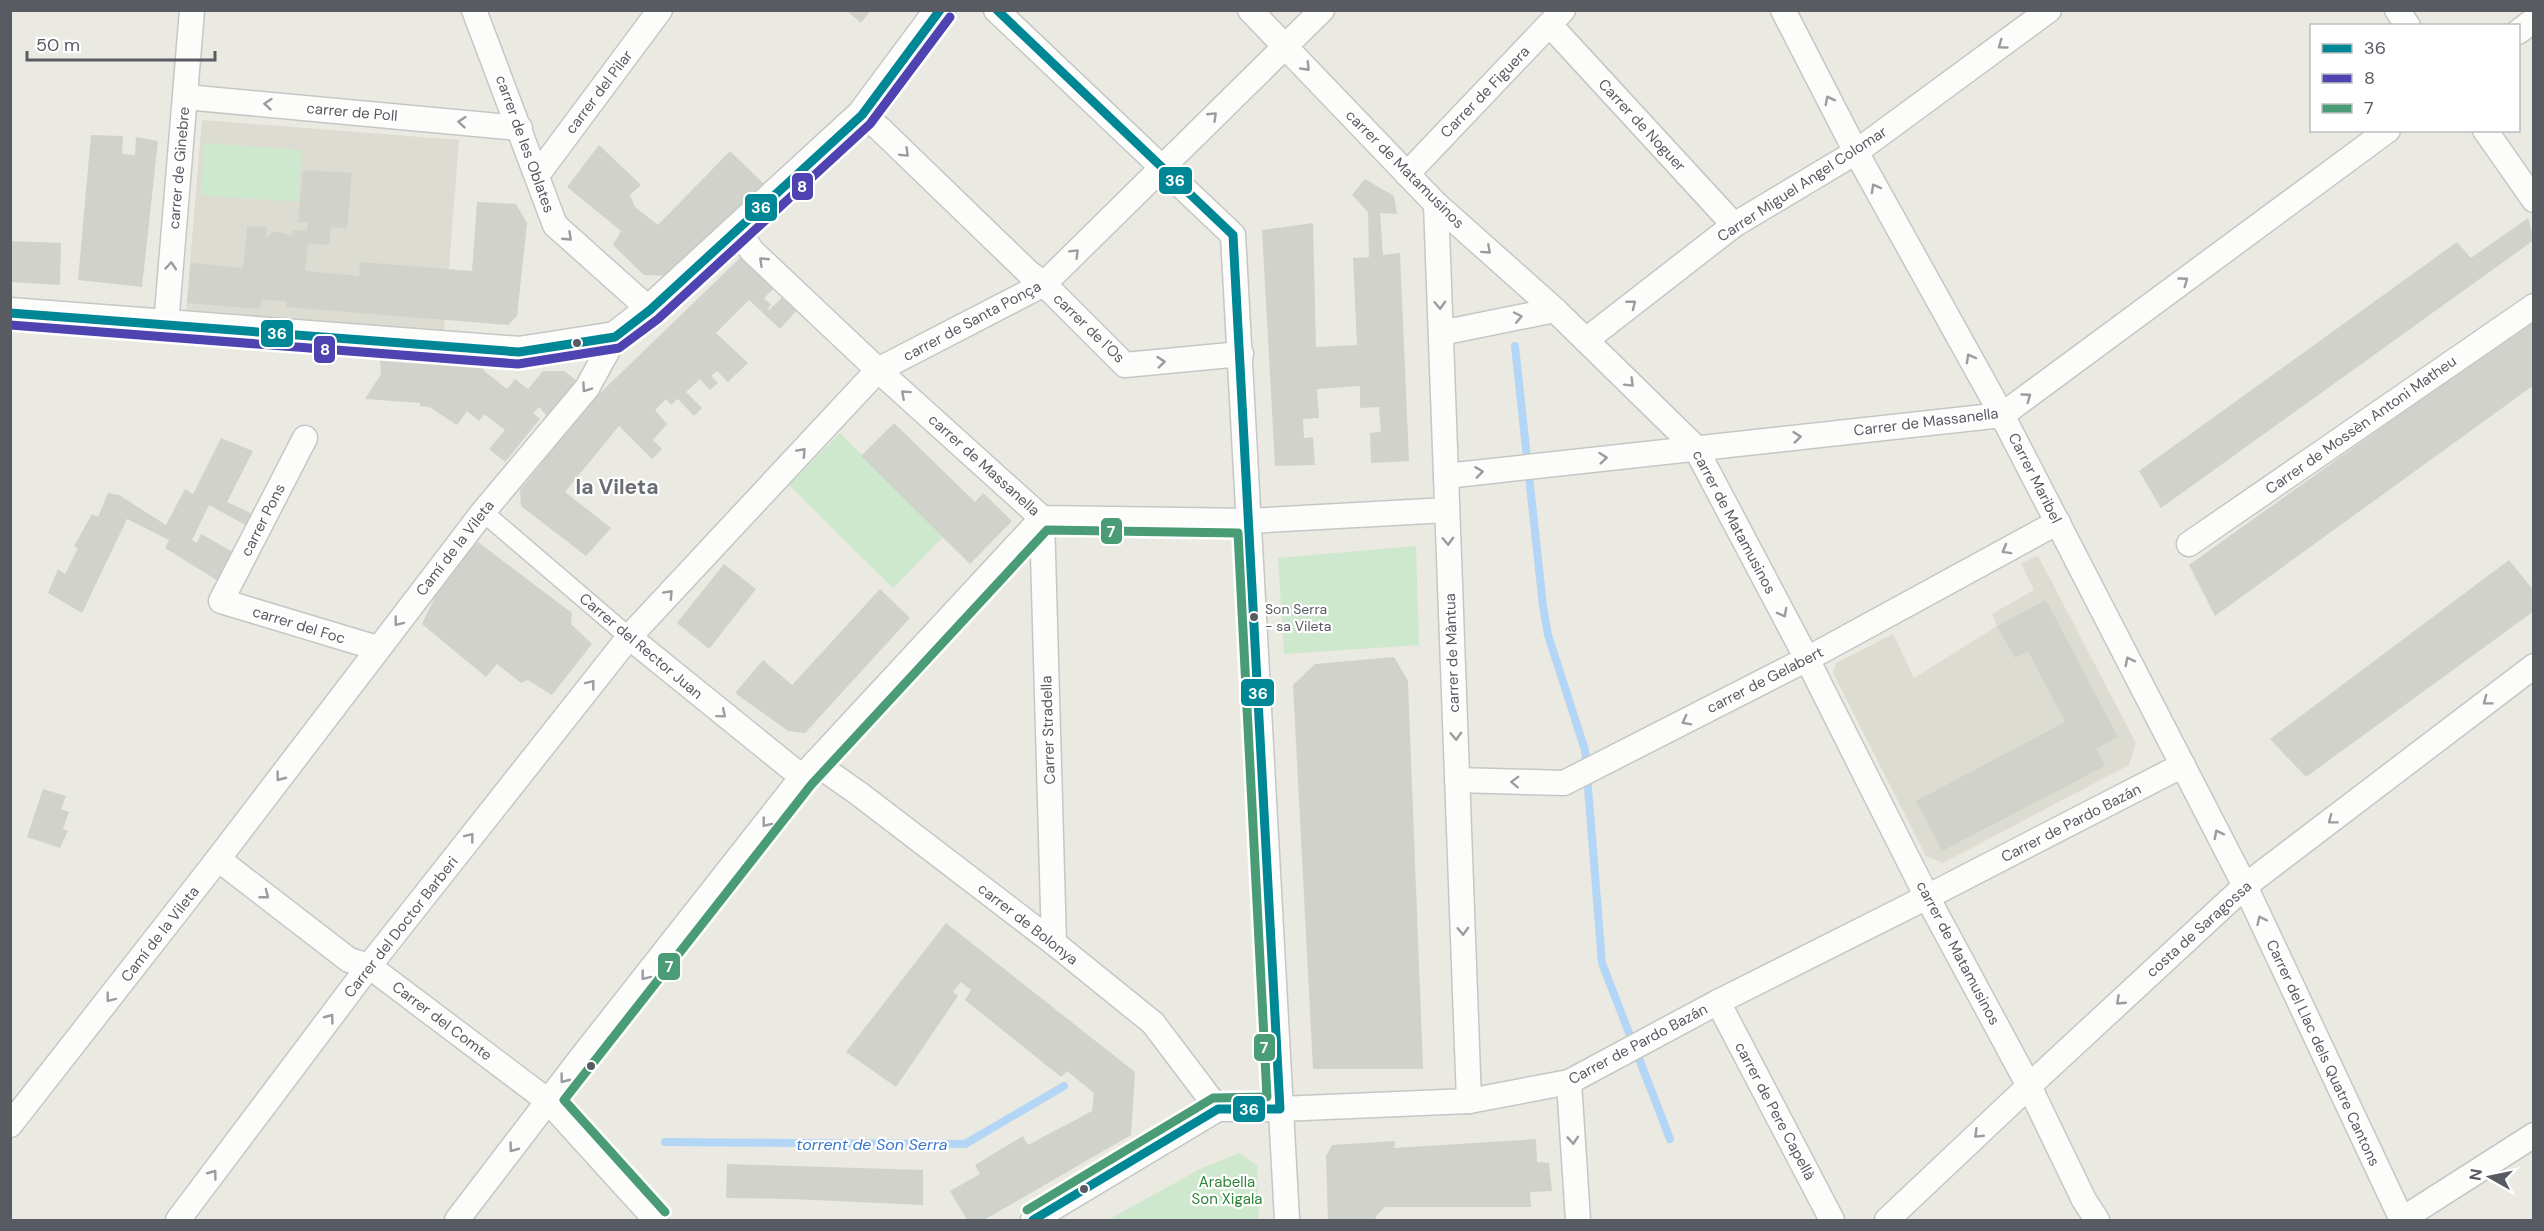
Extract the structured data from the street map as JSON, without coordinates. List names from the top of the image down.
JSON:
{
  "streets": {
    "street": [
      "carrer del Pilar",
      "Carrer de Figuera",
      "carrer de Poll",
      "Carrer de Noguer",
      "carrer de les Oblates",
      "carrer de Ginebre",
      "carrer de Matamusinos",
      "Carrer Miguel Angel Colomar",
      "carrer de Santa Ponça",
      "carrer de l'Os",
      "Carrer de Massanella",
      "Carrer de Mossèn Antoni Matheu",
      "carrer de Massanella",
      "Carrer Maribel",
      "carrer Pons",
      "Camí de la Vileta",
      "carrer del Foc",
      "Carrer del Rector Juan",
      "carrer de Màntua",
      "carrer de Gelabert",
      "Carrer Stradella",
      "Carrer de Pardo Bazán",
      "carrer de Bolonya",
      "Carrer del Doctor Barberi",
      "costa de Saragossa",
      "Carrer del Comte",
      "Carrer del Llac dels Quatre Cantons",
      "carrer de Pere Capellà"
    ]
  },
  "crossings": [
    ["carrer del Pilar", "carrer de les Oblates"],
    ["Carrer de Figuera", "Carrer de Noguer"],
    ["Carrer de Figuera", "carrer de Matamusinos"],
    ["carrer de Poll", "carrer de les Oblates"],
    ["carrer de Poll", "carrer de Ginebre"],
    ["Carrer de Noguer", "Carrer Miguel Angel Colomar"],
    ["carrer de les Oblates", "Camí de la Vileta"],
    ["carrer de Matamusinos", "Carrer Miguel Angel Colomar"],
    ["carrer de Matamusinos", "carrer de Santa Ponça"],
    ["carrer de Matamusinos", "Carrer de Massanella"],
    ["carrer de Matamusinos", "carrer de Màntua"],
    ["carrer de Matamusinos", "carrer de Gelabert"],
    ["carrer de Matamusinos", "Carrer de Pardo Bazán"],
    ["carrer de Matamusinos", "costa de Saragossa"],
    ["Carrer Miguel Angel Colomar", "Carrer Maribel"],
    ["carrer de Santa Ponça", "carrer de l'Os"],
    ["carrer de Santa Ponça", "carrer de Massanella"],
    ["carrer de Santa Ponça", "Carrer del Rector Juan"],
    ["carrer de Santa Ponça", "Carrer del Doctor Barberi"],
    ["carrer de l'Os", "Camí de la Vileta"],
    ["Carrer de Massanella", "Carrer Maribel"],
    ["Carrer de Massanella", "carrer de Màntua"],
    ["carrer de Massanella", "Camí de la Vileta"],
    ["carrer de Massanella", "carrer de Màntua"],
    ["carrer de Massanella", "Carrer Stradella"],
    ["Carrer Maribel", "carrer de Gelabert"],
    ["Carrer Maribel", "Carrer de Pardo Bazán"],
    ["Carrer Maribel", "costa de Saragossa"],
    ["Carrer Maribel", "Carrer del Llac dels Quatre Cantons"],
    ["carrer Pons", "carrer del Foc"],
    ["Camí de la Vileta", "carrer del Foc"],
    ["Camí de la Vileta", "Carrer del Rector Juan"],
    ["Camí de la Vileta", "Carrer del Comte"],
    ["Carrer del Rector Juan", "carrer de Bolonya"],
    ["Carrer del Rector Juan", "Carrer del Doctor Barberi"],
    ["carrer de Màntua", "carrer de Gelabert"],
    ["carrer de Màntua", "Carrer de Pardo Bazán"],
    ["Carrer Stradella", "carrer de Bolonya"],
    ["Carrer de Pardo Bazán", "carrer de Bolonya"],
    ["Carrer de Pardo Bazán", "carrer de Pere Capellà"],
    ["Carrer del Doctor Barberi", "Carrer del Comte"],
    ["costa de Saragossa", "Carrer del Llac dels Quatre Cantons"]
  ],
  "one_way": [
    "carrer de Poll",
    "carrer de les Oblates",
    "carrer de Ginebre",
    "carrer de Matamusinos",
    "carrer de Santa Ponça",
    "Carrer de Massanella",
    "carrer de Massanella",
    "Carrer Maribel",
    "Camí de la Vileta",
    "Carrer del Rector Juan",
    "carrer de Gelabert",
    "Carrer del Doctor Barberi",
    "costa de Saragossa",
    "Carrer del Llac dels Quatre Cantons"
  ],
  "districts": ["la Vileta"],
  "water": ["torrent de Son Serra"],
  "parks": ["Arabella Son Xigala"],
  "places": ["Son Serra - sa Vileta"],
  "lines": ["transit line 36", "transit line 8", "transit line 7"],
  "legend": ["36", "8", "7"],
  "scale_bar": "50 m",
  "north": "left"
}
